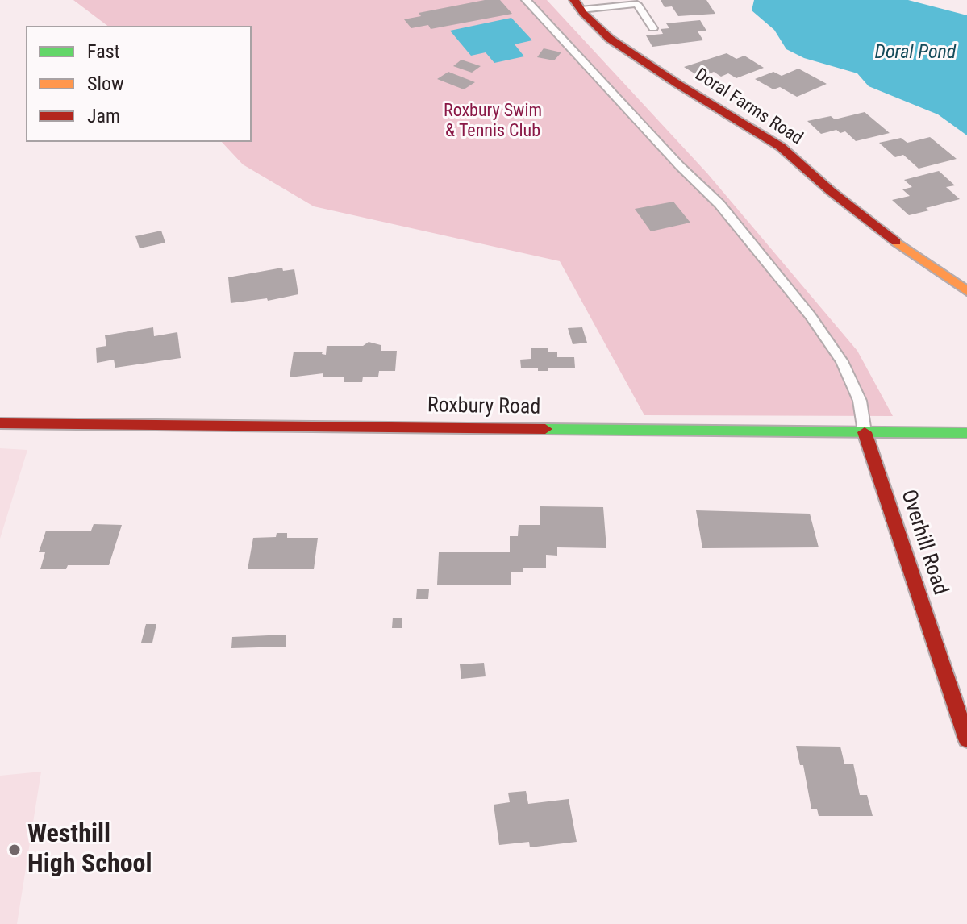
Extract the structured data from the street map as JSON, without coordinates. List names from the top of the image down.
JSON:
{
  "streets": {
    "street": ["Doral Farms Road", "Roxbury Road", "Overhill Road"]
  },
  "crossings": [
    ["Roxbury Road", "Overhill Road"]
  ],
  "water": ["Doral Pond"],
  "parks": ["Roxbury Swim & Tennis Club"],
  "places": ["Westhill High School"],
  "legend": ["Fast", "Slow", "Jam"]
}
